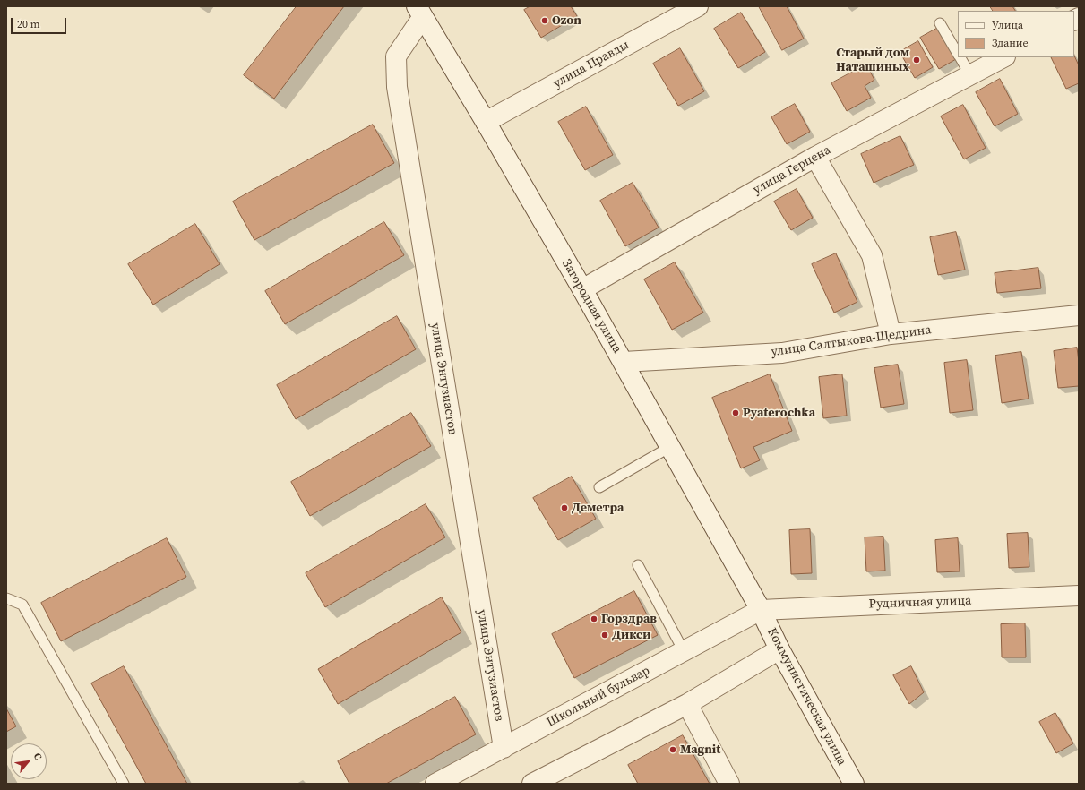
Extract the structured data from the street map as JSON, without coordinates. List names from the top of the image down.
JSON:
{
  "streets": {
    "street": [
      "улица Правды",
      "улица Герцена",
      "Загородная улица",
      "улица Салтыкова-Щедрина",
      "улица Энтузиастов",
      "Рудничная улица",
      "Школьный бульвар",
      "Коммунистическая улица"
    ]
  },
  "crossings": [
    ["улица Правды", "Загородная улица"],
    ["улица Герцена", "Загородная улица"],
    ["Загородная улица", "улица Салтыкова-Щедрина"],
    ["Загородная улица", "улица Энтузиастов"],
    ["Загородная улица", "Рудничная улица"],
    ["Загородная улица", "Школьный бульвар"],
    ["Загородная улица", "Коммунистическая улица"],
    ["улица Энтузиастов", "Школьный бульвар"],
    ["Рудничная улица", "Школьный бульвар"],
    ["Рудничная улица", "Коммунистическая улица"],
    ["Школьный бульвар", "Коммунистическая улица"]
  ],
  "places": [
    "Ozon",
    "Старый дом Наташиных",
    "Pyaterochka",
    "Деметра",
    "Горздрав",
    "Дикси",
    "Magnit"
  ],
  "legend": ["Улица", "Здание"],
  "scale_bar": "20 m",
  "north": "top right"
}
